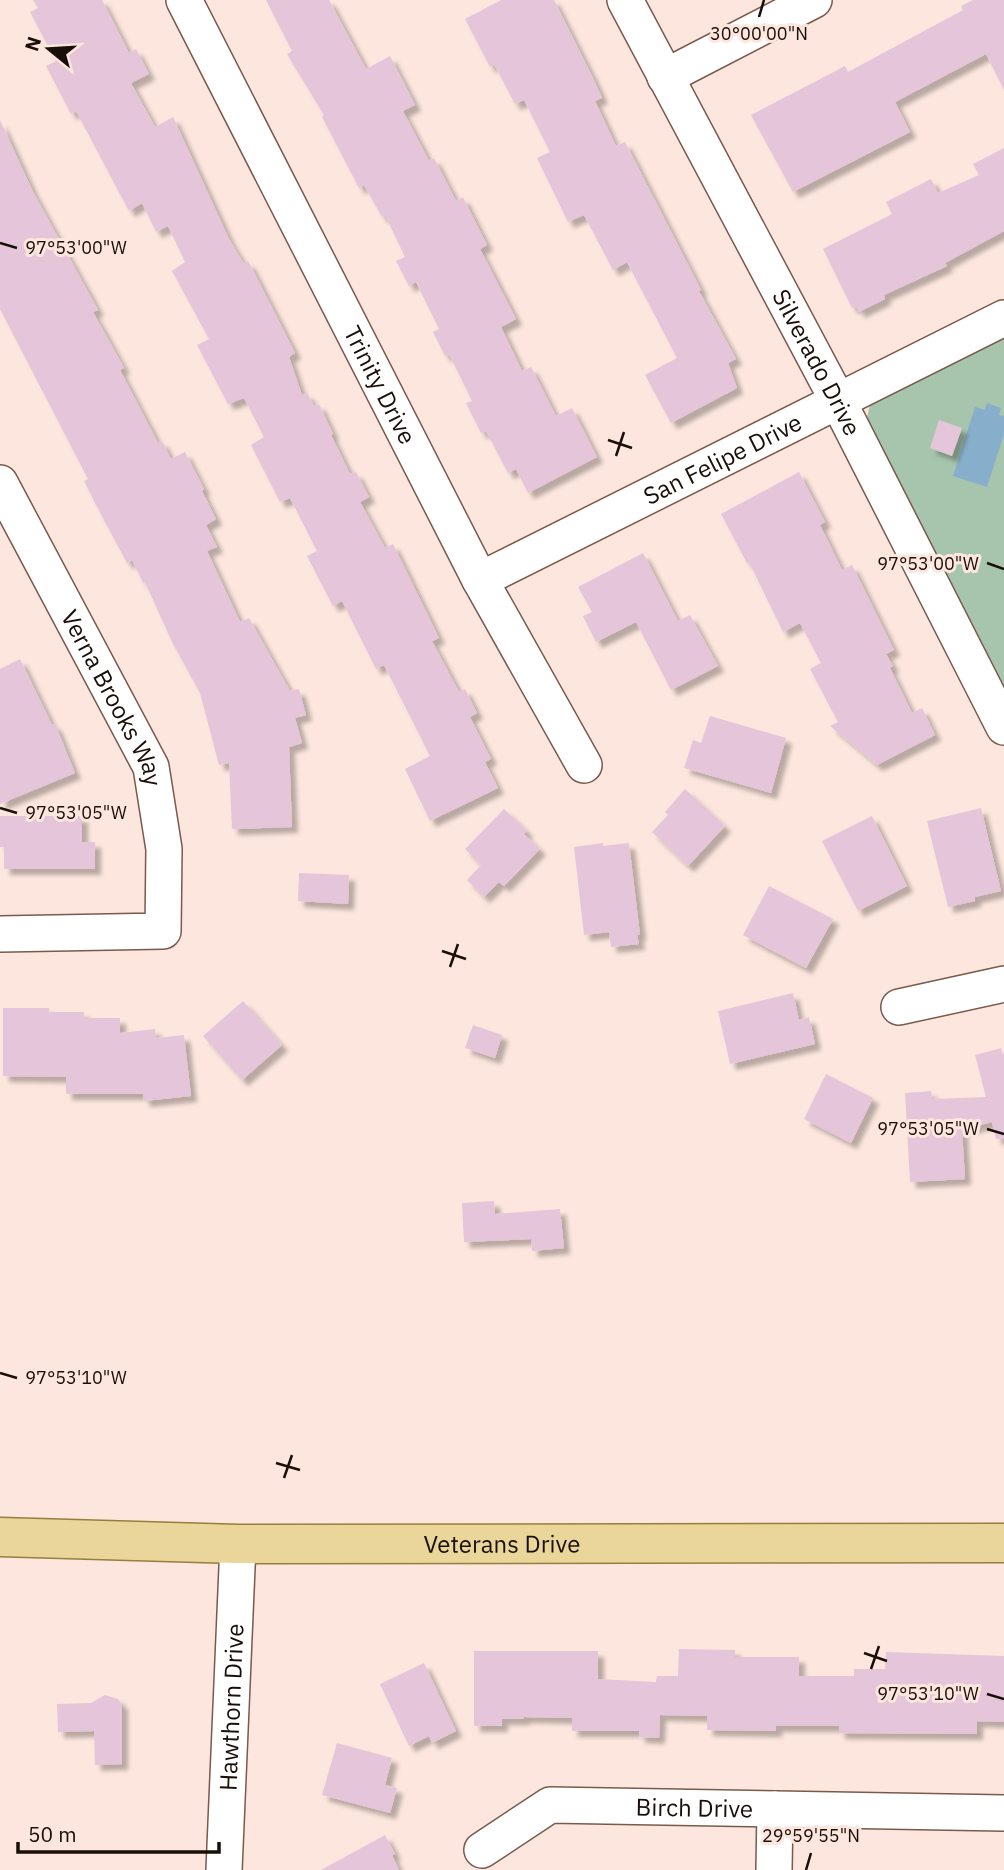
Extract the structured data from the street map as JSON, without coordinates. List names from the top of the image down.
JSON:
{
  "streets": {
    "main road": ["Veterans Drive"],
    "street": [
      "Silverado Drive",
      "Trinity Drive",
      "San Felipe Drive",
      "Verna Brooks Way",
      "Hawthorn Drive",
      "Birch Drive"
    ]
  },
  "crossings": [
    ["Silverado Drive", "San Felipe Drive"],
    ["Trinity Drive", "San Felipe Drive"],
    ["Veterans Drive", "Hawthorn Drive"]
  ],
  "scale_bar": "50 m",
  "north": "left",
  "coordinates": [
    "30°00'00\"N",
    "97°53'00\"W",
    "97°53'05\"W",
    "97°53'10\"W",
    "29°59'55\"N"
  ]
}
